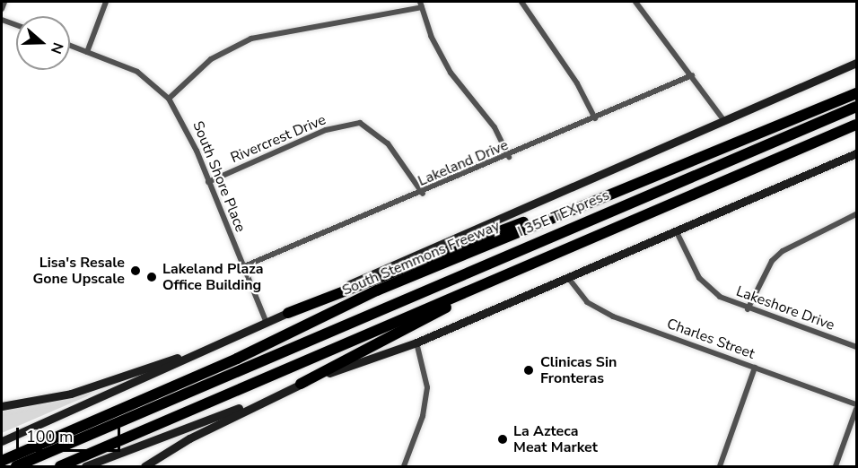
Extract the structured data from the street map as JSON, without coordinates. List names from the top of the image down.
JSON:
{
  "streets": {
    "highway": ["I 35E TEXpress", "South Stemmons Freeway"],
    "street": [
      "Rivercrest Drive",
      "Lakeland Drive",
      "South Shore Place",
      "Lakeshore Drive",
      "Charles Street"
    ]
  },
  "crossings": [
    ["Rivercrest Drive", "Lakeland Drive"],
    ["Rivercrest Drive", "South Shore Place"],
    ["Lakeland Drive", "South Shore Place"],
    ["South Shore Place", "South Stemmons Freeway"],
    ["I 35E TEXpress", "South Stemmons Freeway"]
  ],
  "places": [
    "Lisa's Resale Gone Upscale",
    "Lakeland Plaza Office Building",
    "Clinicas Sin Fronteras",
    "La Azteca Meat Market"
  ],
  "scale_bar": "100 m",
  "north": "right"
}
